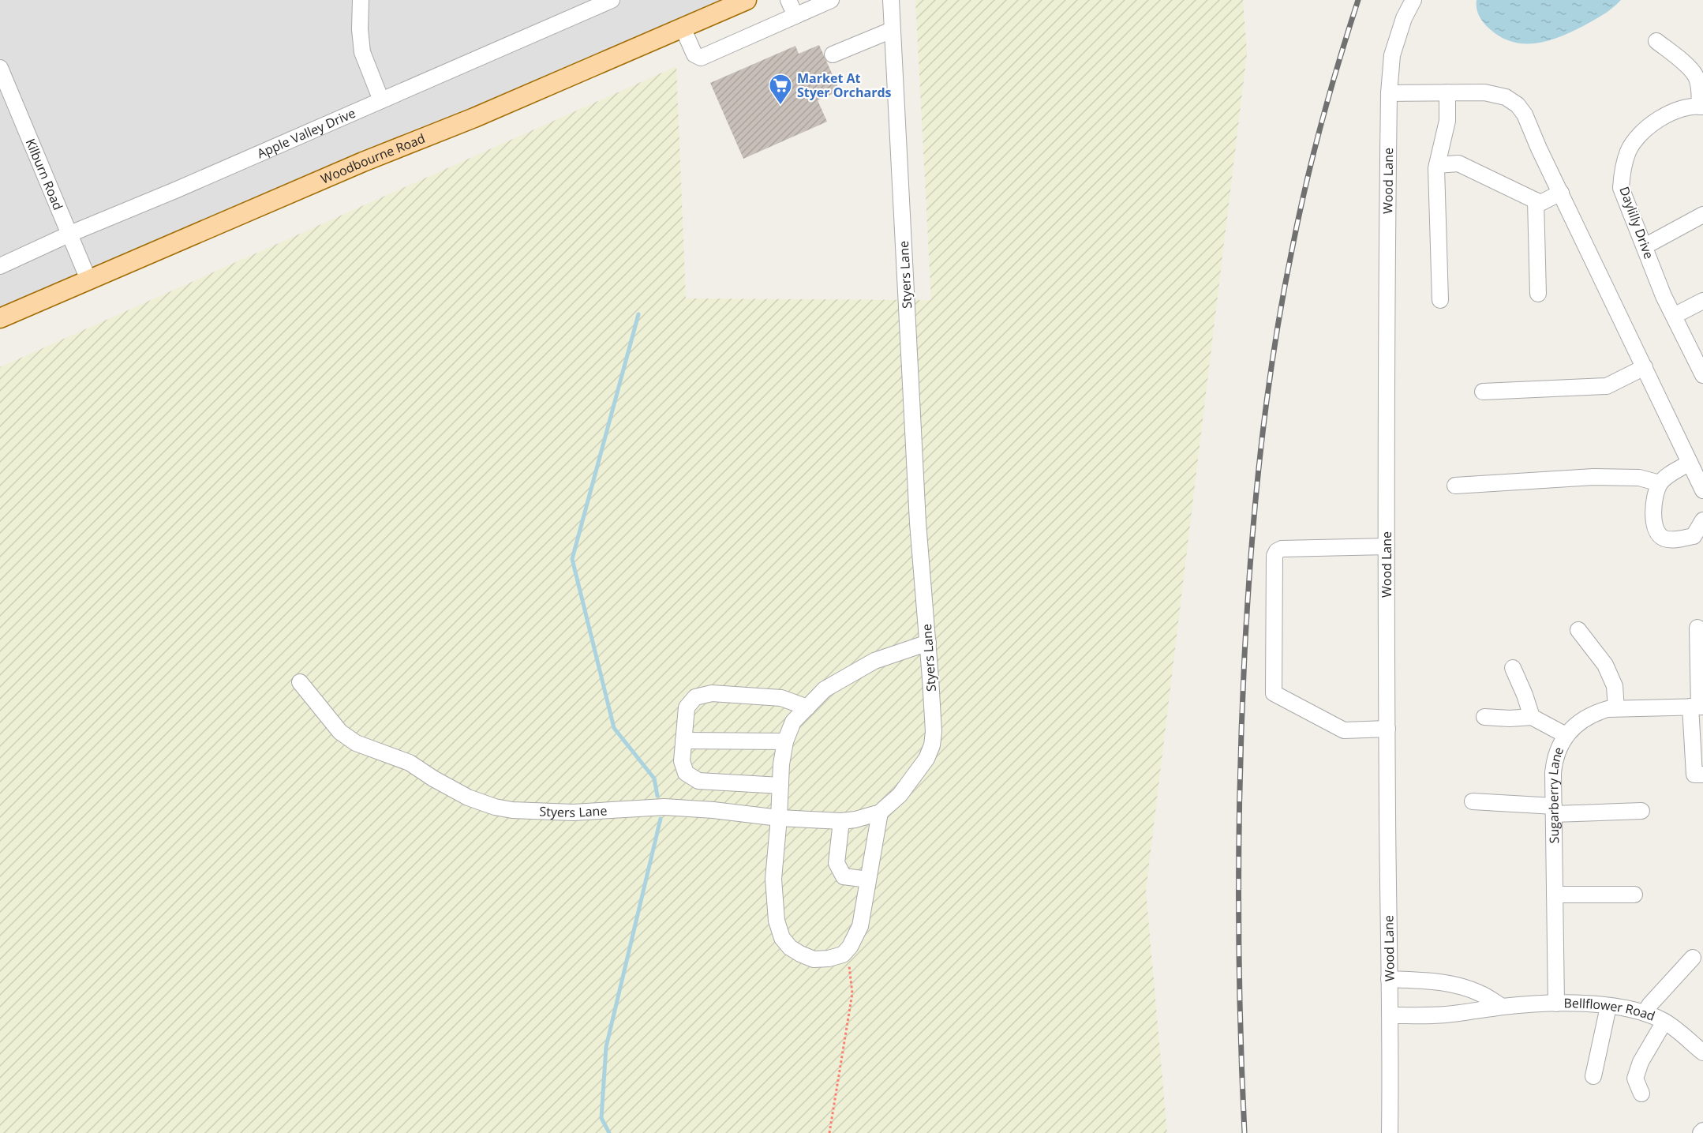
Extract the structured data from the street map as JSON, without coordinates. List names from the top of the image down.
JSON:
{
  "streets": {
    "main road": ["Woodbourne Road"],
    "street": [
      "Apple Valley Drive",
      "Kilburn Road",
      "Wood Lane",
      "Daylilly Drive",
      "Styers Lane",
      "Sugarberry Lane",
      "Bellflower Road"
    ]
  },
  "crossings": [
    ["Apple Valley Drive", "Kilburn Road"],
    ["Woodbourne Road", "Kilburn Road"],
    ["Wood Lane", "Bellflower Road"],
    ["Sugarberry Lane", "Bellflower Road"]
  ],
  "places": {
    "supermarket": ["Market At Styer Orchards"]
  }
}
